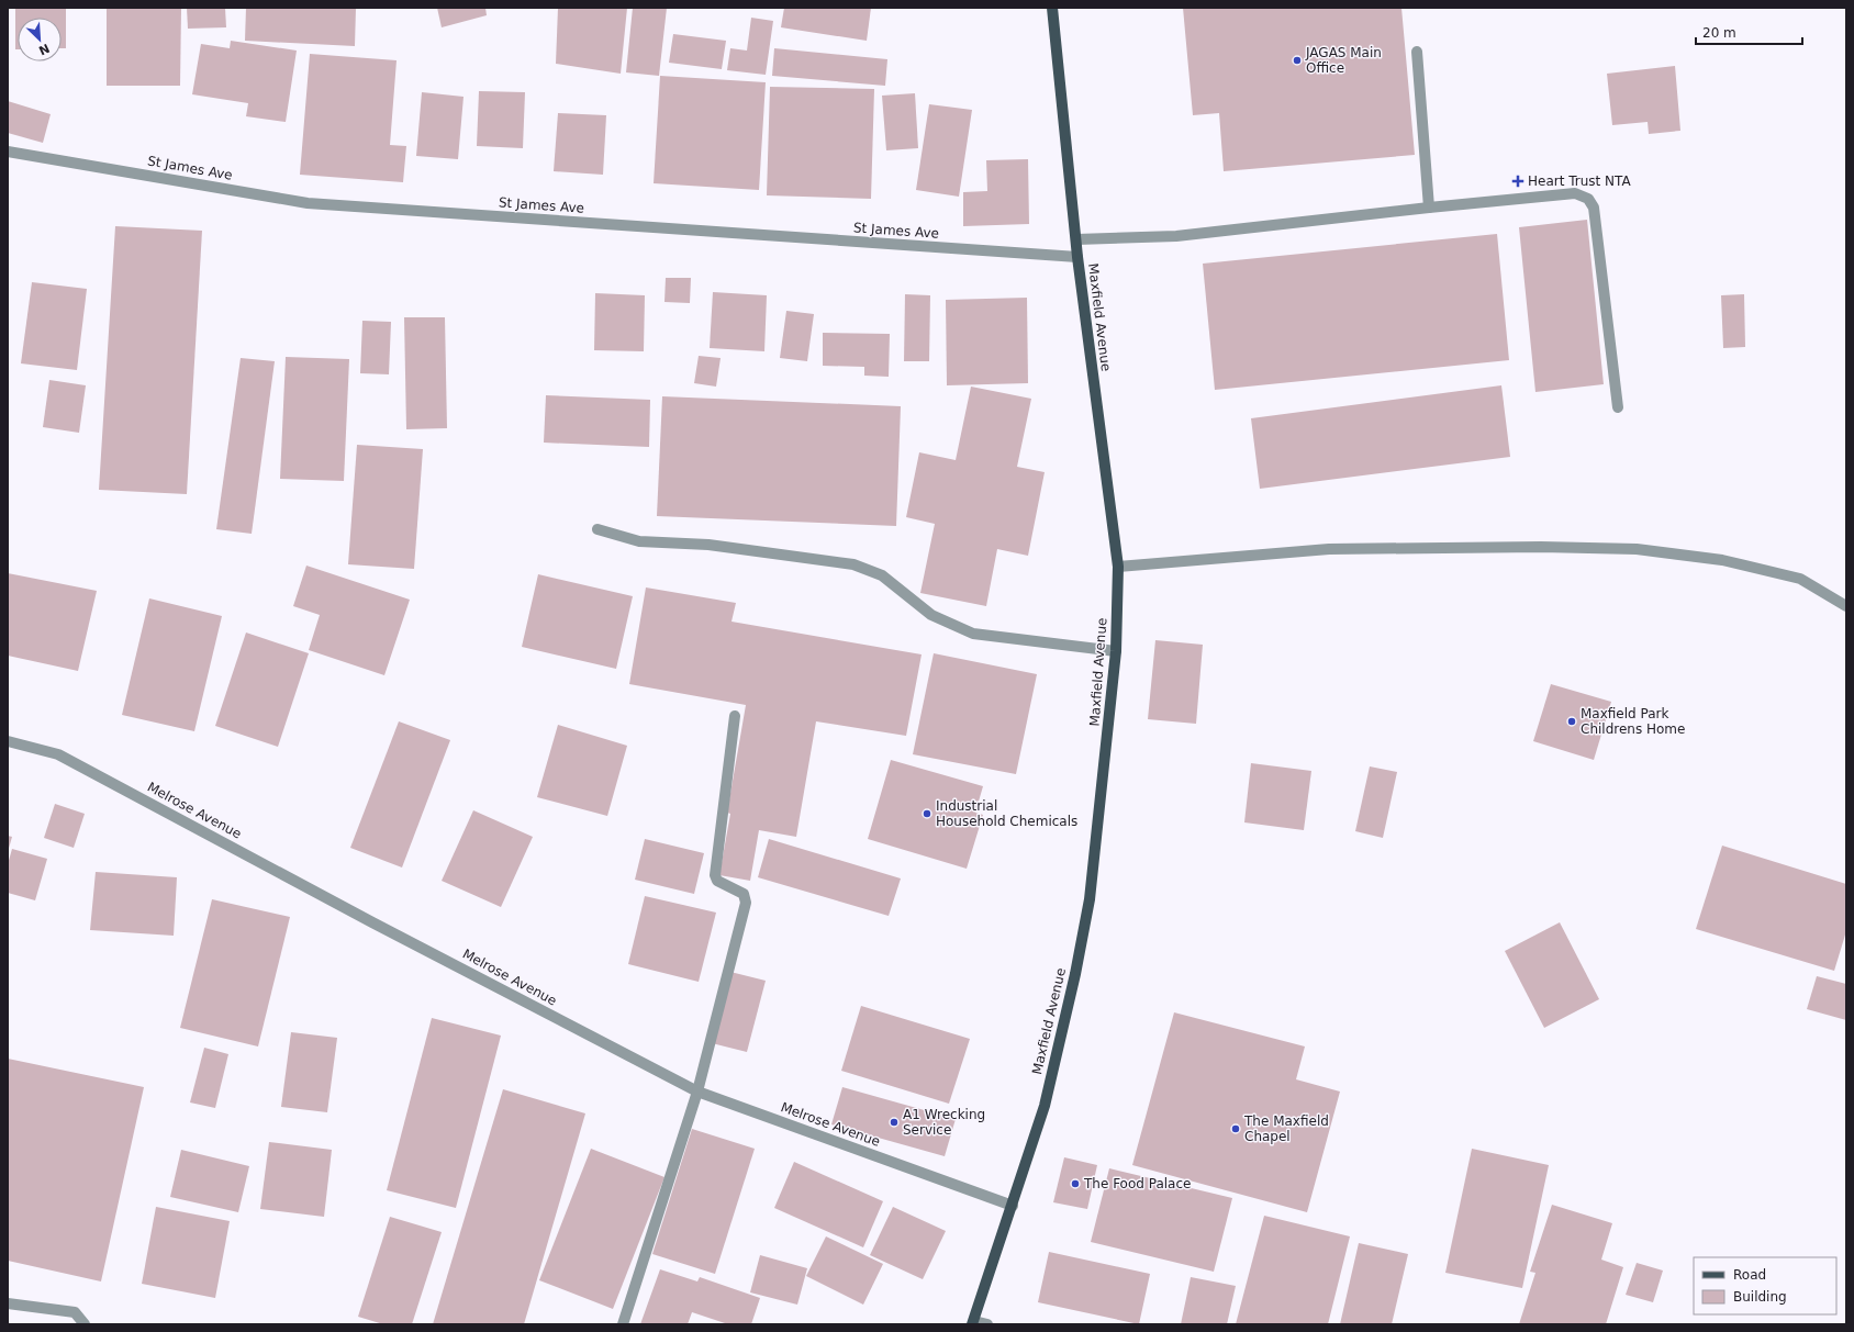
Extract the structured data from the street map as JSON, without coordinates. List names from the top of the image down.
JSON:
{
  "streets": {
    "main road": ["Maxfield Avenue"],
    "street": ["St James Ave", "Melrose Avenue"]
  },
  "crossings": [
    ["St James Ave", "Maxfield Avenue"],
    ["Maxfield Avenue", "Melrose Avenue"]
  ],
  "places": {
    "other": [
      "JAGAS Main Office",
      "Maxfield Park Childrens Home",
      "Industrial Household Chemicals",
      "A1 Wrecking Service",
      "The Maxfield Chapel",
      "The Food Palace"
    ],
    "health": ["Heart Trust NTA"]
  },
  "legend": ["Road", "Building"],
  "scale_bar": "20 m",
  "north": "bottom right"
}
